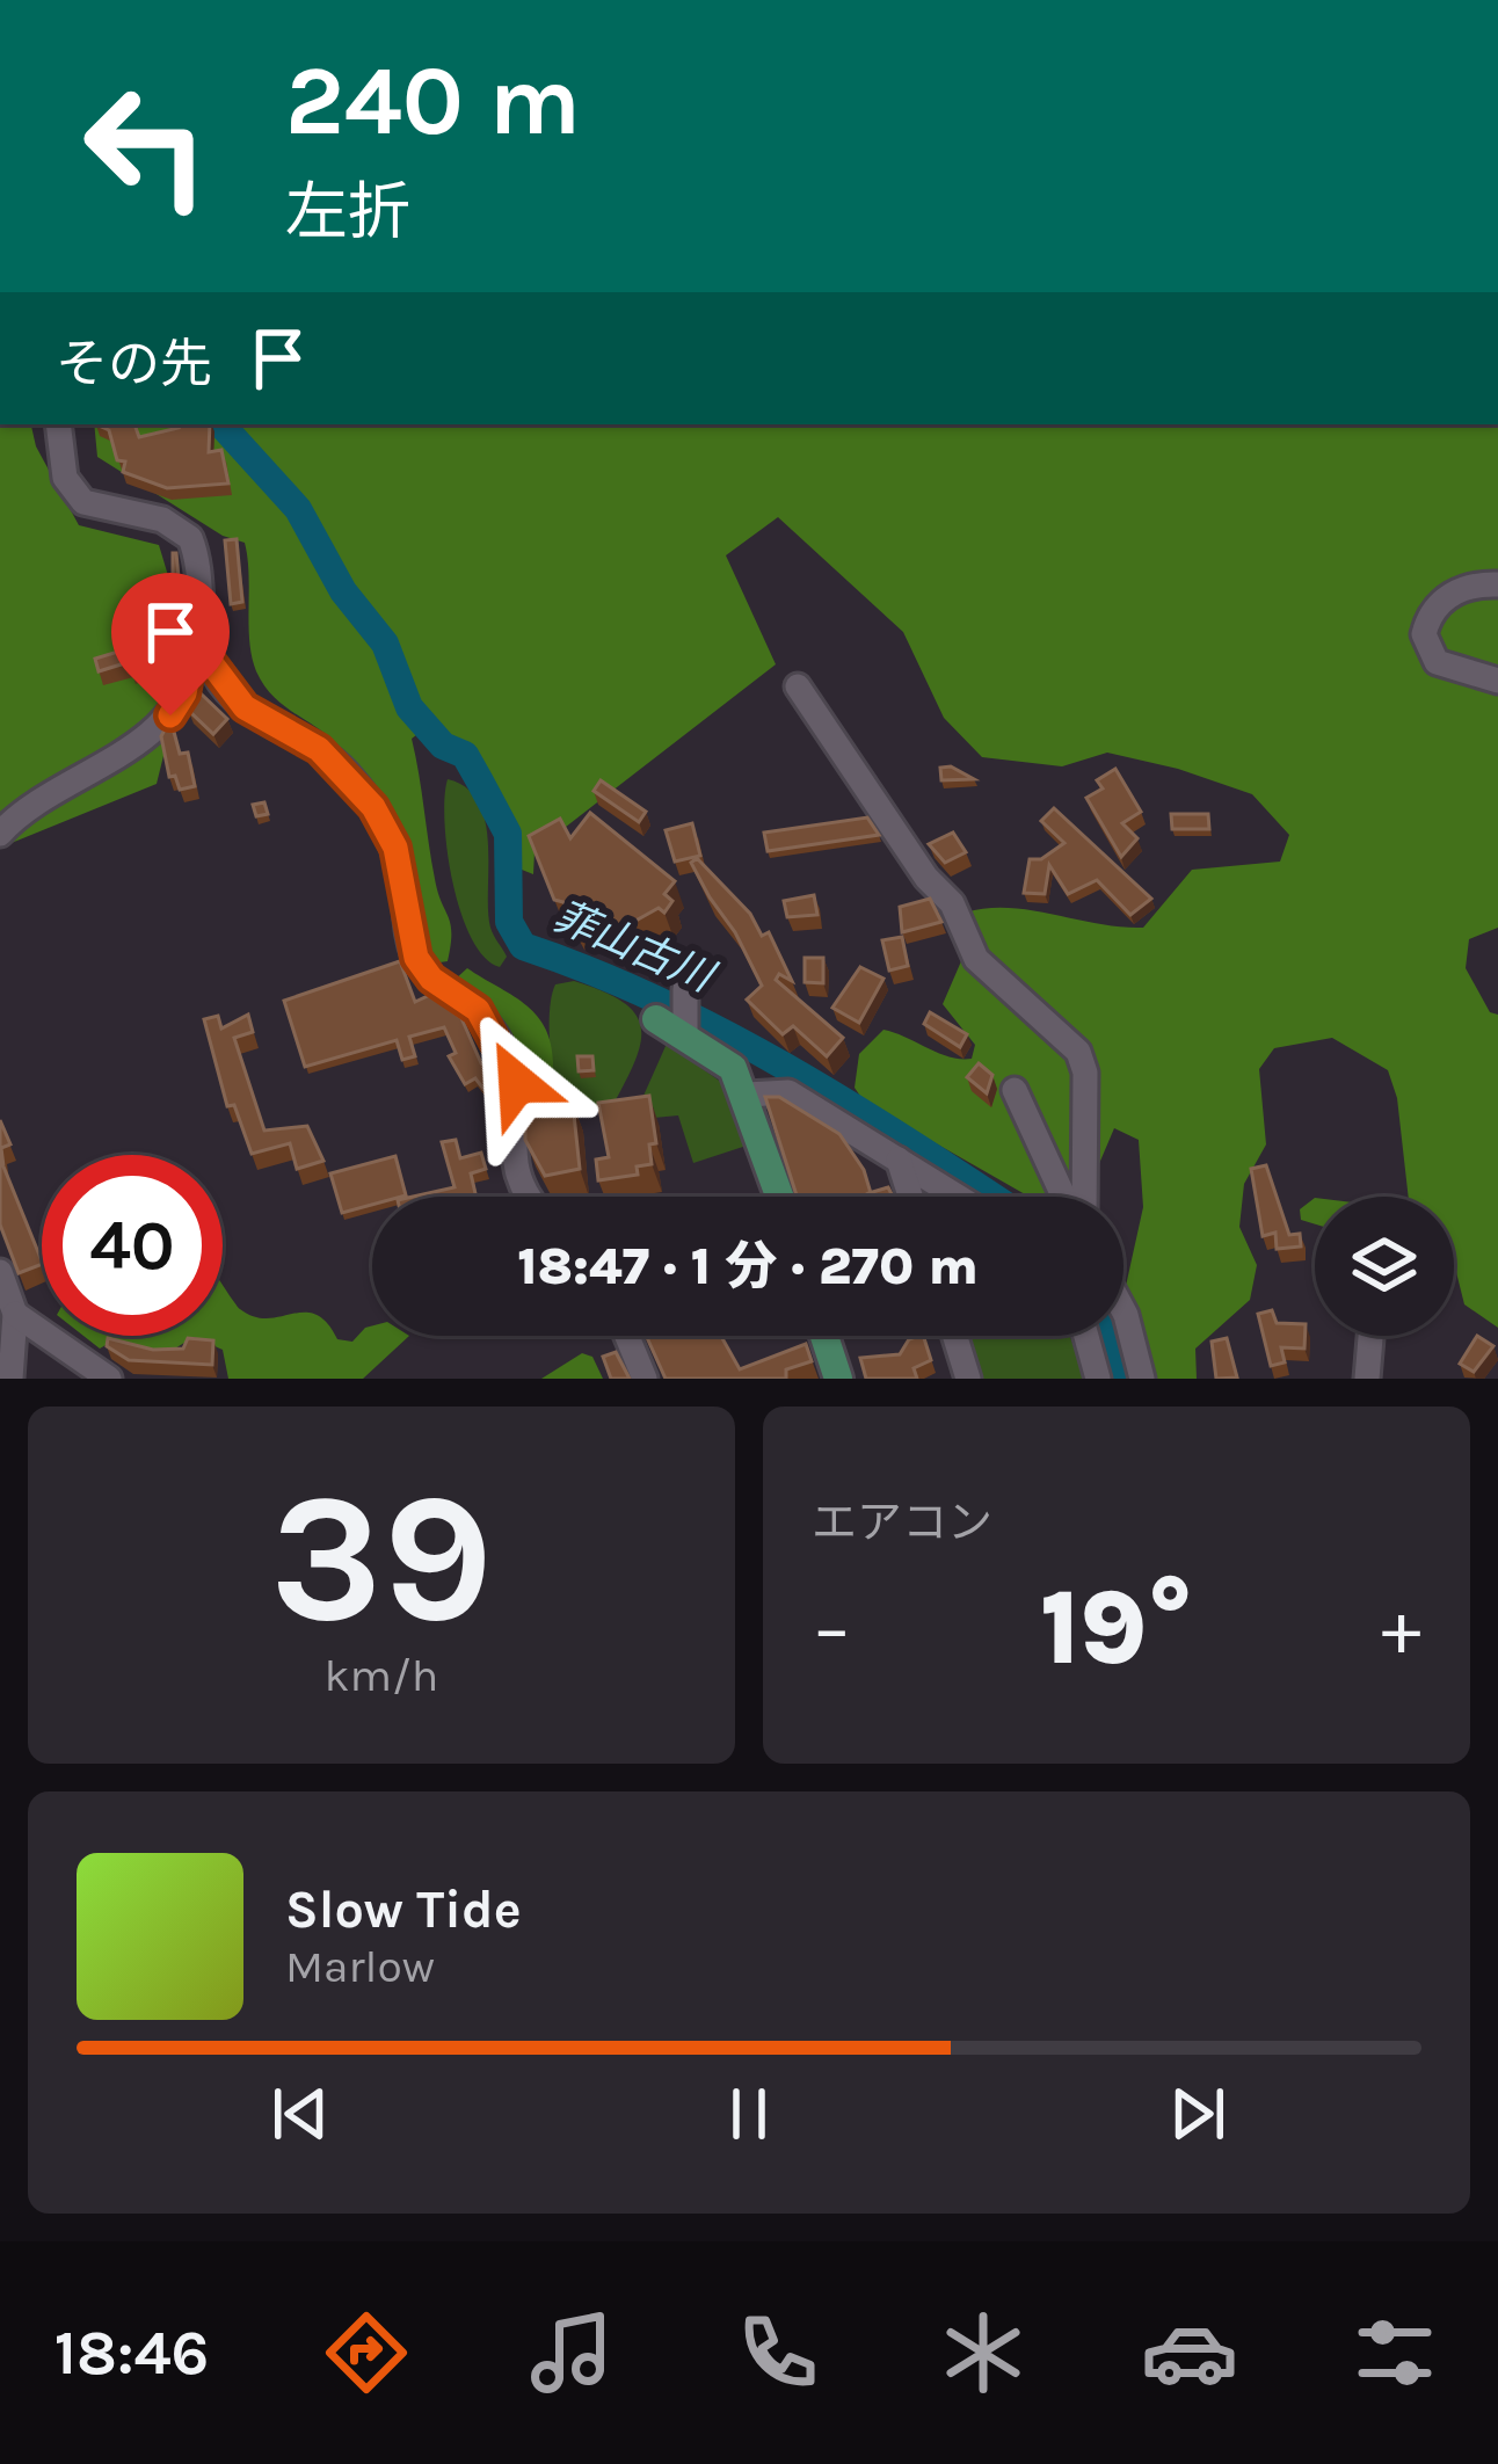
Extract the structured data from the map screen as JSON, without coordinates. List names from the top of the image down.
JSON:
{
  "water": ["菲山古川"],
  "page": {
    "turn": ["240 m", "左折"],
    "then": "その先",
    "limit": "40",
    "trip": "18:47 · 1 分 · 270 m",
    "tile": [
      ["39", "km/h"],
      "エアコン"
    ],
    "heat": ["−", "19°", "+"],
    "song": ["Slow Tide", "Marlow"],
    "tabs": "18:46"
  }
}
